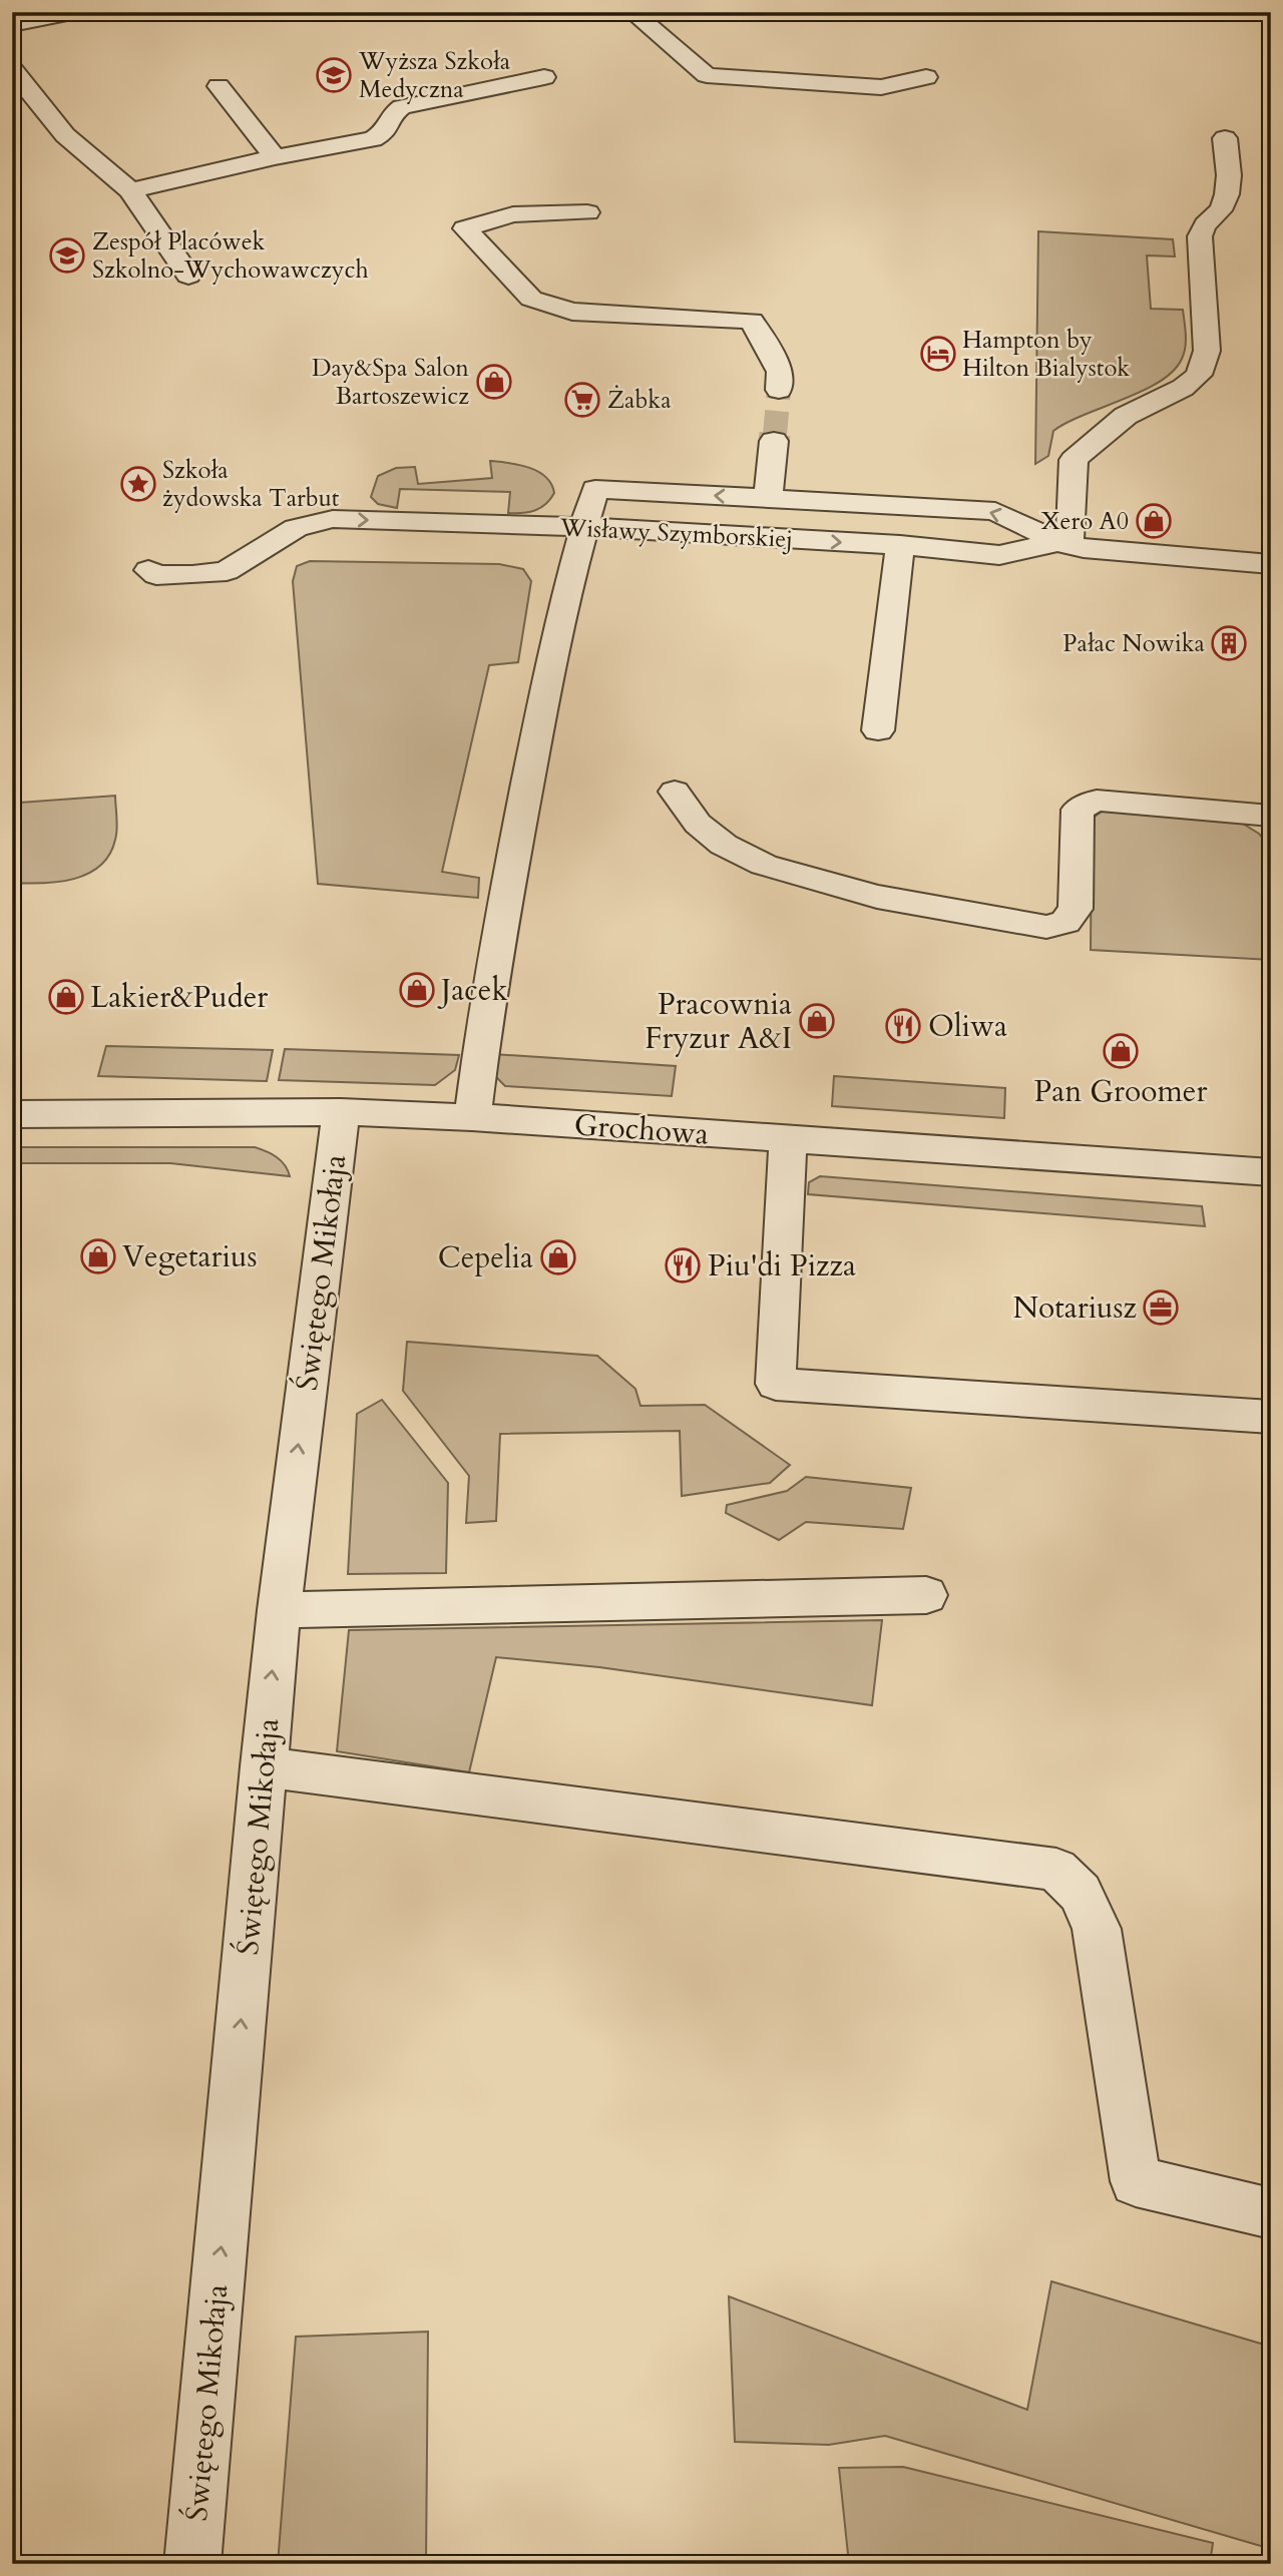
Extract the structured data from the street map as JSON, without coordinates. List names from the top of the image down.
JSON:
{
  "streets": {
    "street": ["Wisławy Szymborskiej", "Grochowa", "Świętego Mikołaja"]
  },
  "crossings": [
    ["Grochowa", "Świętego Mikołaja"]
  ],
  "one_way": ["Świętego Mikołaja"],
  "places": {
    "school or university": ["Wyższa Szkoła Medyczna", "Zespół Placówek Szkolno-Wychowawczych"],
    "hotel": ["Hampton by Hilton Bialystok"],
    "shop": [
      "Day&Spa Salon Bartoszewicz",
      "Xero A0",
      "Jacek",
      "Lakier&Puder",
      "Pracownia Fryzur A&I",
      "Pan Groomer",
      "Vegetarius",
      "Cepelia"
    ],
    "supermarket": ["Żabka"],
    "place": ["Szkoła żydowska Tarbut"],
    "building": ["Pałac Nowika"],
    "restaurant": ["Oliwa", "Piu'di Pizza"],
    "office": ["Notariusz"]
  }
}
